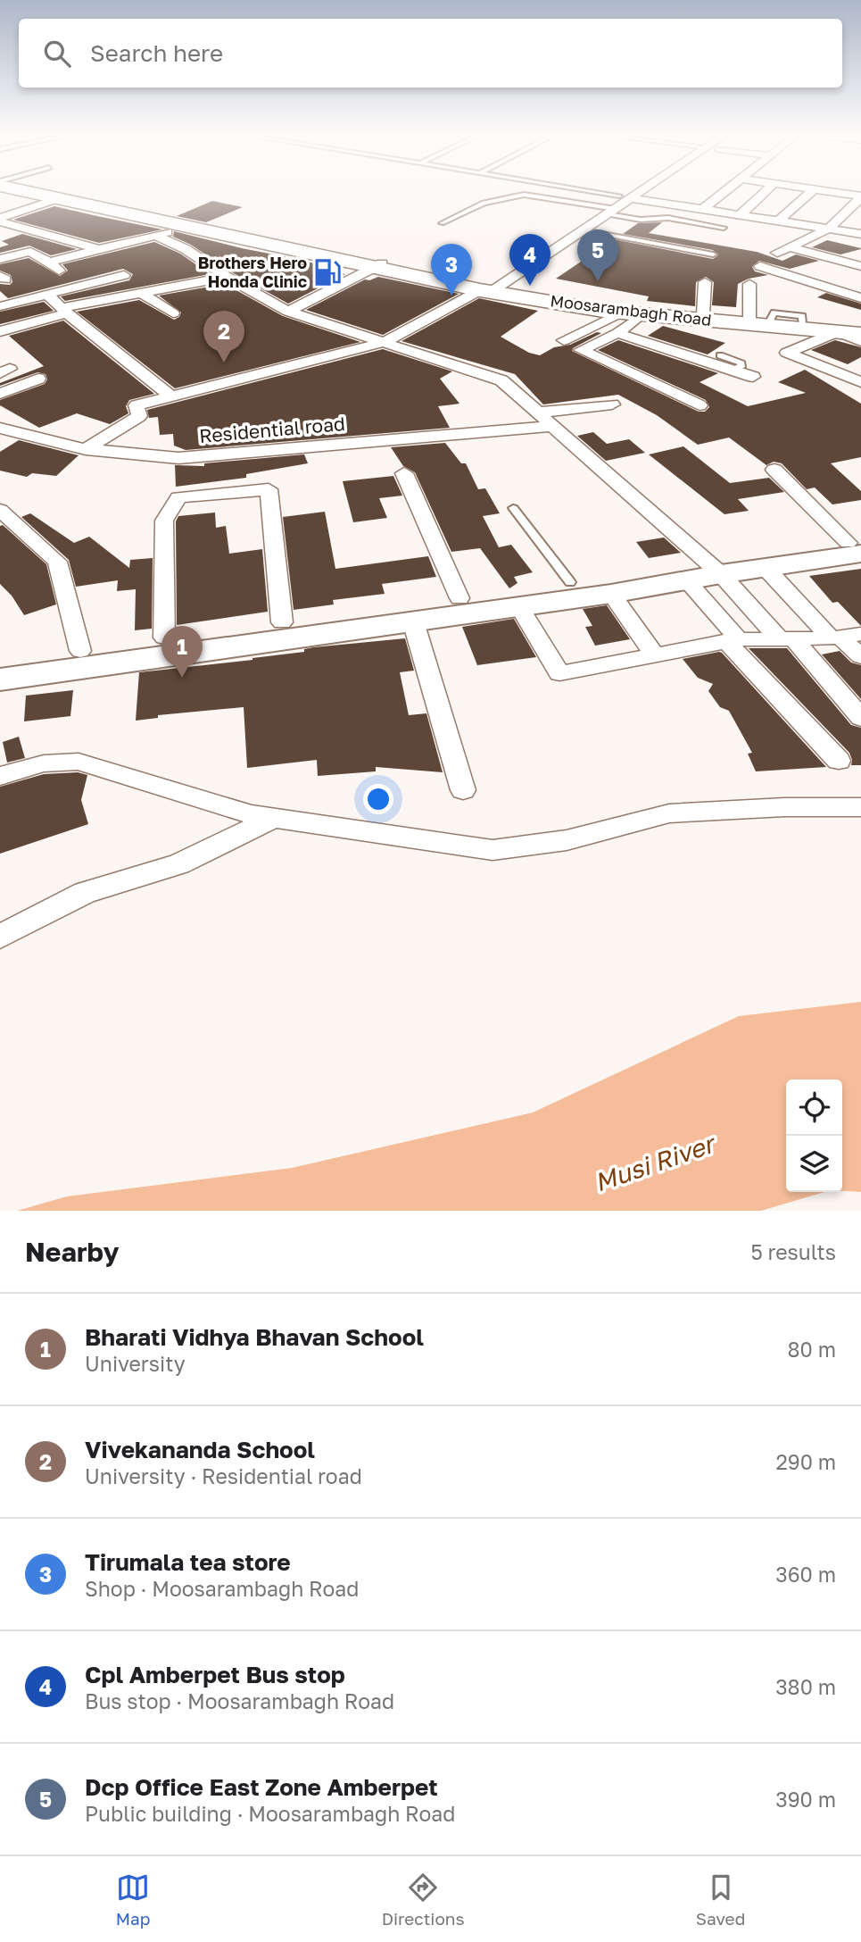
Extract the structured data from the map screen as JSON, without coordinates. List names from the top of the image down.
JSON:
{
  "streets": {
    "main road": ["Moosarambagh Road"],
    "street": ["Residential road"]
  },
  "water": ["Musi River"],
  "places": {
    "fuel station": ["Brothers Hero Honda Clinic"]
  },
  "page": {
    "search": "Search here",
    "pins": [
      "5",
      "4",
      "3",
      "2",
      "1"
    ],
    "heading": ["Nearby", "5 results"],
    "list": [
      {
        "mark": "1",
        "name": "Bharati Vidhya Bhavan School",
        "note": "University",
        "value": "80 m"
      },
      {
        "mark": "2",
        "name": "Vivekananda School",
        "note": "University · Residential road",
        "value": "290 m"
      },
      {
        "mark": "3",
        "name": "Tirumala tea store",
        "note": "Shop · Moosarambagh Road",
        "value": "360 m"
      },
      {
        "mark": "4",
        "name": "Cpl Amberpet Bus stop",
        "note": "Bus stop · Moosarambagh Road",
        "value": "380 m"
      },
      {
        "mark": "5",
        "name": "Dcp Office East Zone Amberpet",
        "note": "Public building · Moosarambagh Road",
        "value": "390 m"
      }
    ],
    "nav": ["Map", "Directions", "Saved"]
  }
}
